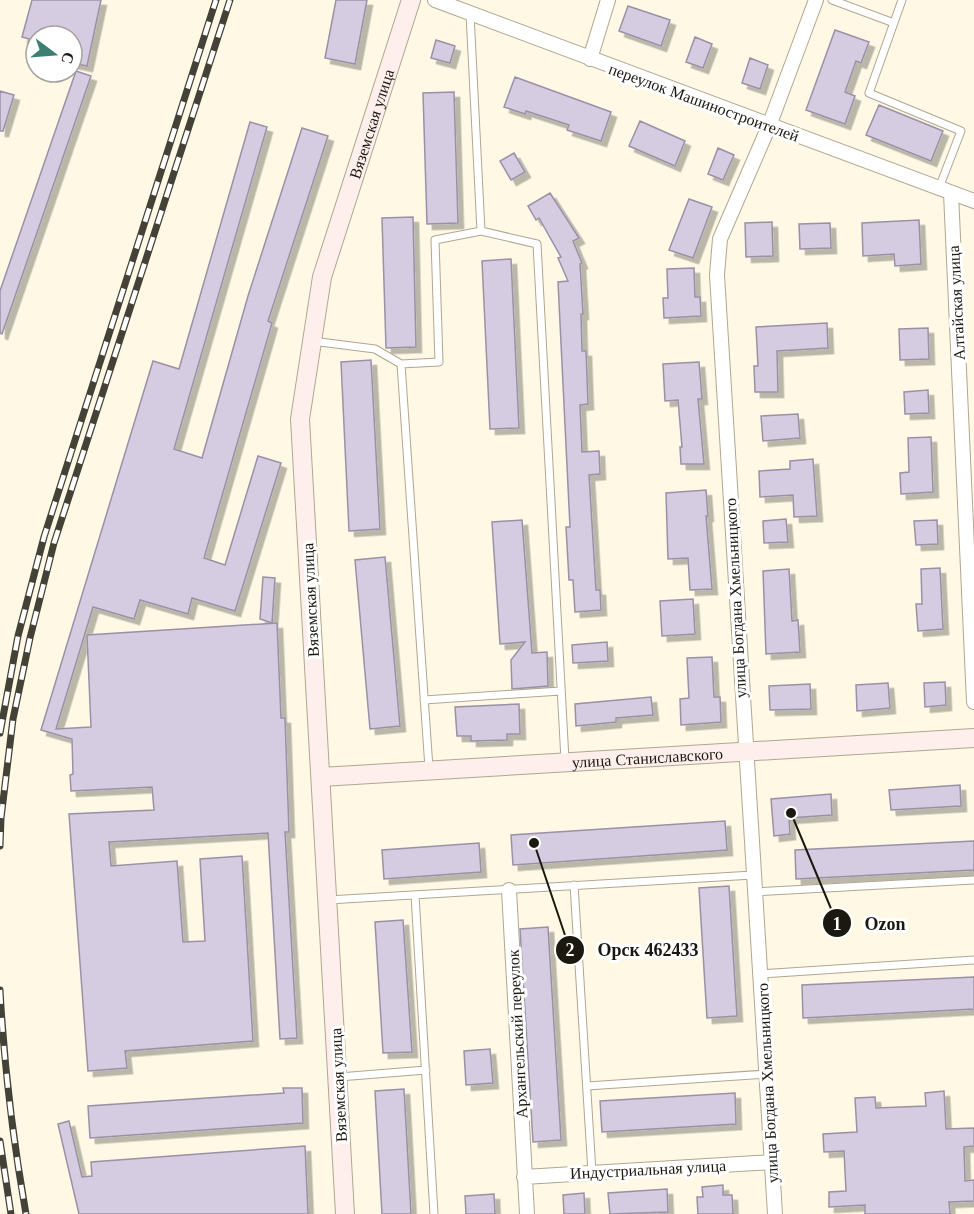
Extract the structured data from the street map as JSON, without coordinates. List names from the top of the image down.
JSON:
{
  "streets": {
    "main road": ["Вяземская улица", "улица Станиславского"],
    "street": [
      "переулок Машиностроителей",
      "Алтайская улица",
      "улица Богдана Хмельницкого",
      "Архангельский переулок",
      "Индустриальная улица"
    ]
  },
  "crossings": [
    ["переулок Машиностроителей", "Алтайская улица"],
    ["переулок Машиностроителей", "улица Богдана Хмельницкого"],
    ["Вяземская улица", "улица Станиславского"],
    ["улица Богдана Хмельницкого", "улица Станиславского"],
    ["улица Богдана Хмельницкого", "Индустриальная улица"],
    ["Архангельский переулок", "Индустриальная улица"]
  ],
  "places": ["Ozon", "Орск 462433"],
  "north": "right"
}
